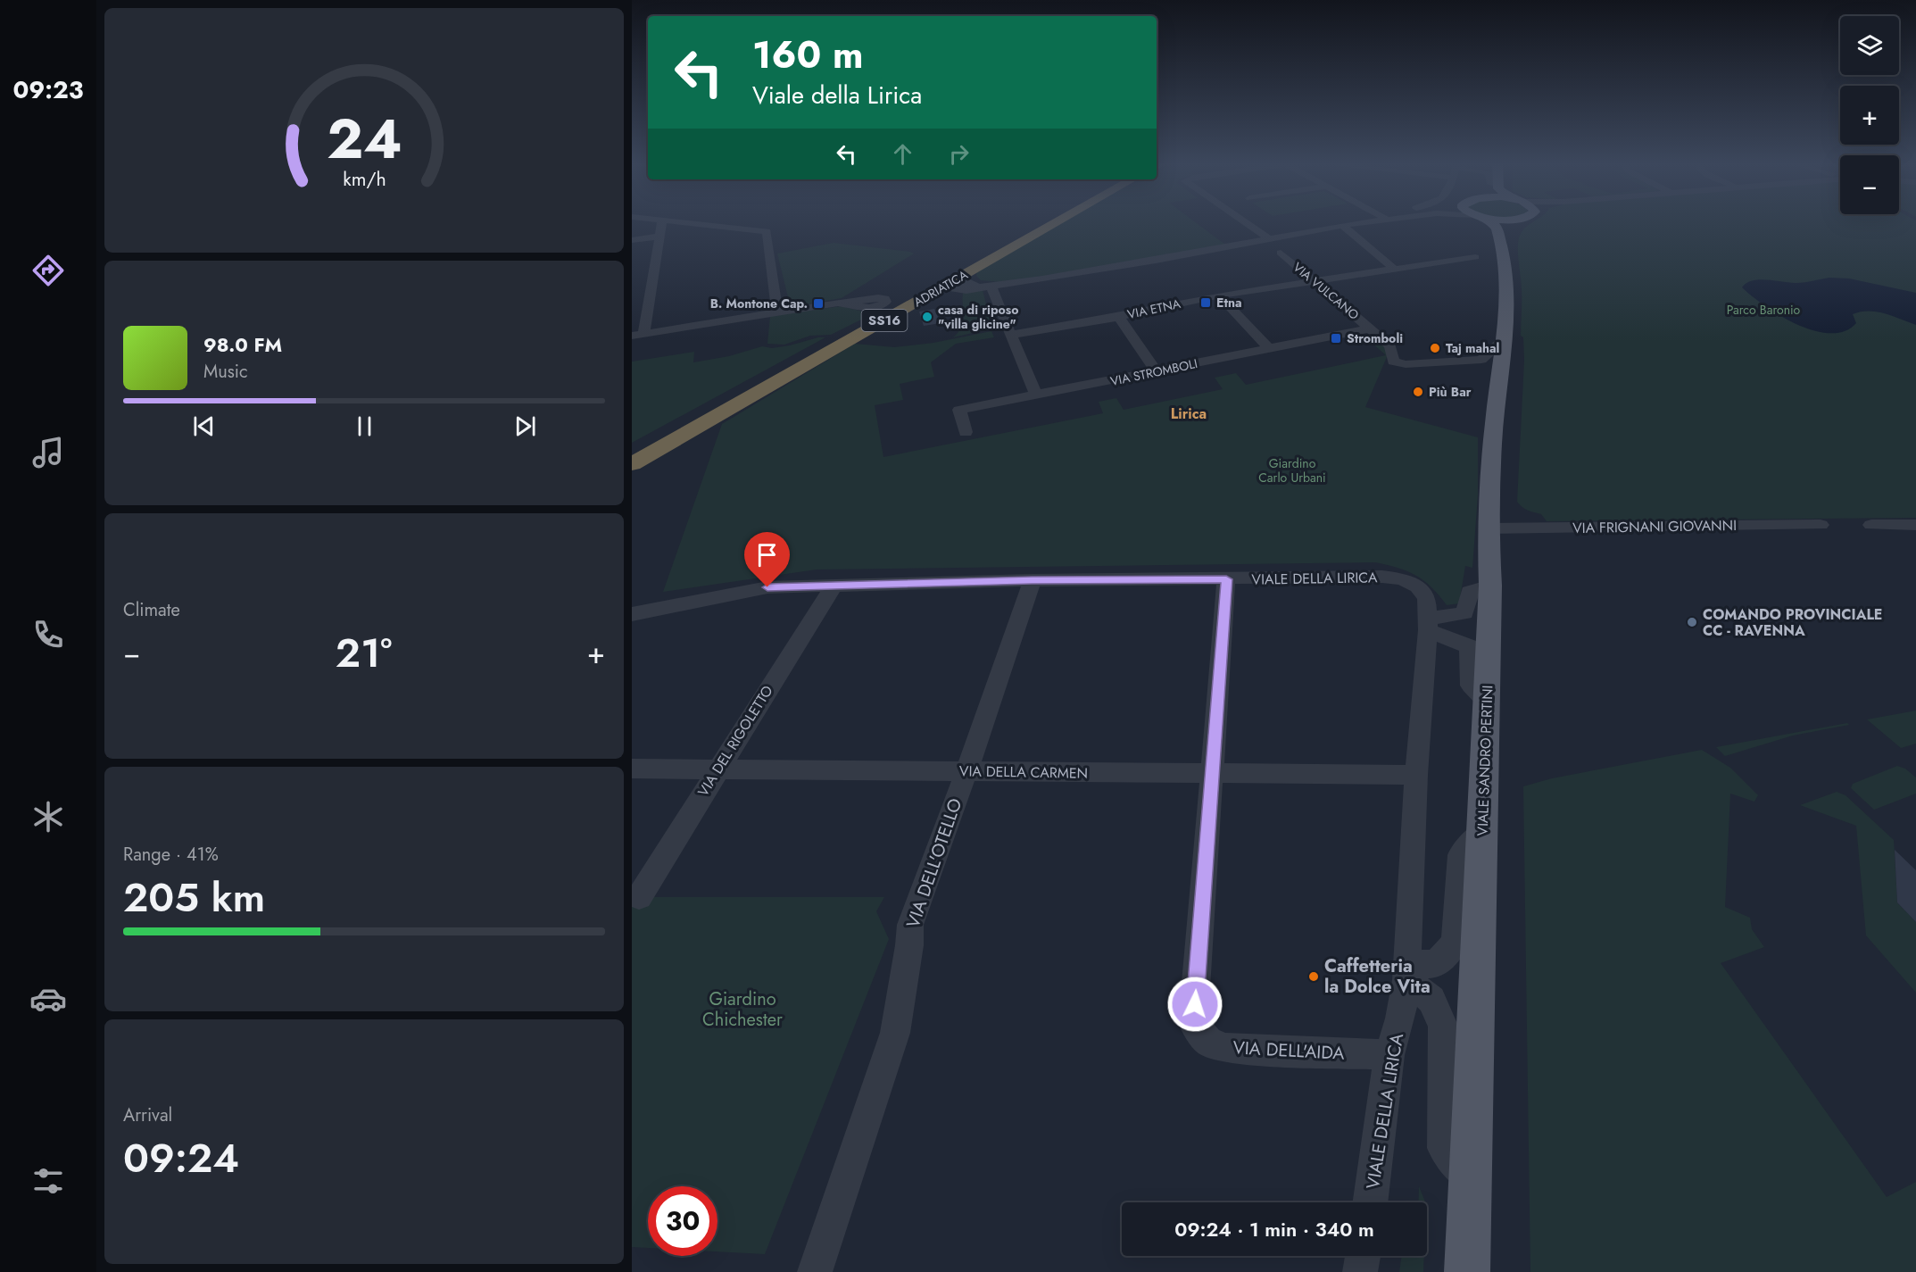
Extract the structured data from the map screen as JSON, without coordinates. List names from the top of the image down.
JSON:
{
  "streets": {
    "highway": ["ADRIATICA", "SS16"],
    "main road": ["VIALE SANDRO PERTINI"],
    "street": [
      "VIA VULCANO",
      "VIA ETNA",
      "VIA STROMBOLI",
      "VIA FRIGNANI GIOVANNI",
      "VIALE DELLA LIRICA",
      "VIA DEL RIGOLETTO",
      "VIA DELLA CARMEN",
      "VIA DELL'OTELLO",
      "VIA DELL'AIDA"
    ]
  },
  "crossings": [
    ["VIA VULCANO", "VIA ETNA"],
    ["VIA VULCANO", "VIA STROMBOLI"],
    ["VIA VULCANO", "VIALE SANDRO PERTINI"],
    ["VIA FRIGNANI GIOVANNI", "VIALE SANDRO PERTINI"],
    ["VIALE DELLA LIRICA", "VIA DEL RIGOLETTO"],
    ["VIALE DELLA LIRICA", "VIA DELLA CARMEN"],
    ["VIALE DELLA LIRICA", "VIA DELL'OTELLO"],
    ["VIALE DELLA LIRICA", "VIA DELL'AIDA"],
    ["VIA DEL RIGOLETTO", "VIA DELLA CARMEN"],
    ["VIA DELLA CARMEN", "VIA DELL'OTELLO"],
    ["VIA DELLA CARMEN", "VIA DELL'AIDA"]
  ],
  "districts": ["Lirica"],
  "parks": ["Parco Baronio", "Giardino Carlo Urbani", "Giardino Chichester"],
  "places": {
    "transit": ["Etna", "B. Montone Cap.", "Stromboli"],
    "other": [
      "casa di riposo \"villa glicine\"",
      "Taj mahal",
      "Più Bar",
      "COMANDO PROVINCIALE CC - RAVENNA",
      "Caffetteria la Dolce Vita"
    ]
  },
  "page": {
    "tabs": "09:23",
    "map_buttons": ["+", "−"],
    "turn": ["160 m", "Viale della Lirica"],
    "song": ["98.0 FM", "Music"],
    "tile": [
      "Climate",
      ["Range · 41%", "205 km"],
      ["Arrival", "09:24"]
    ],
    "heat": ["−", "21°", "+"],
    "limit": "30",
    "trip": "09:24 · 1 min · 340 m",
    "gauge": ["24", "km/h"]
  }
}
